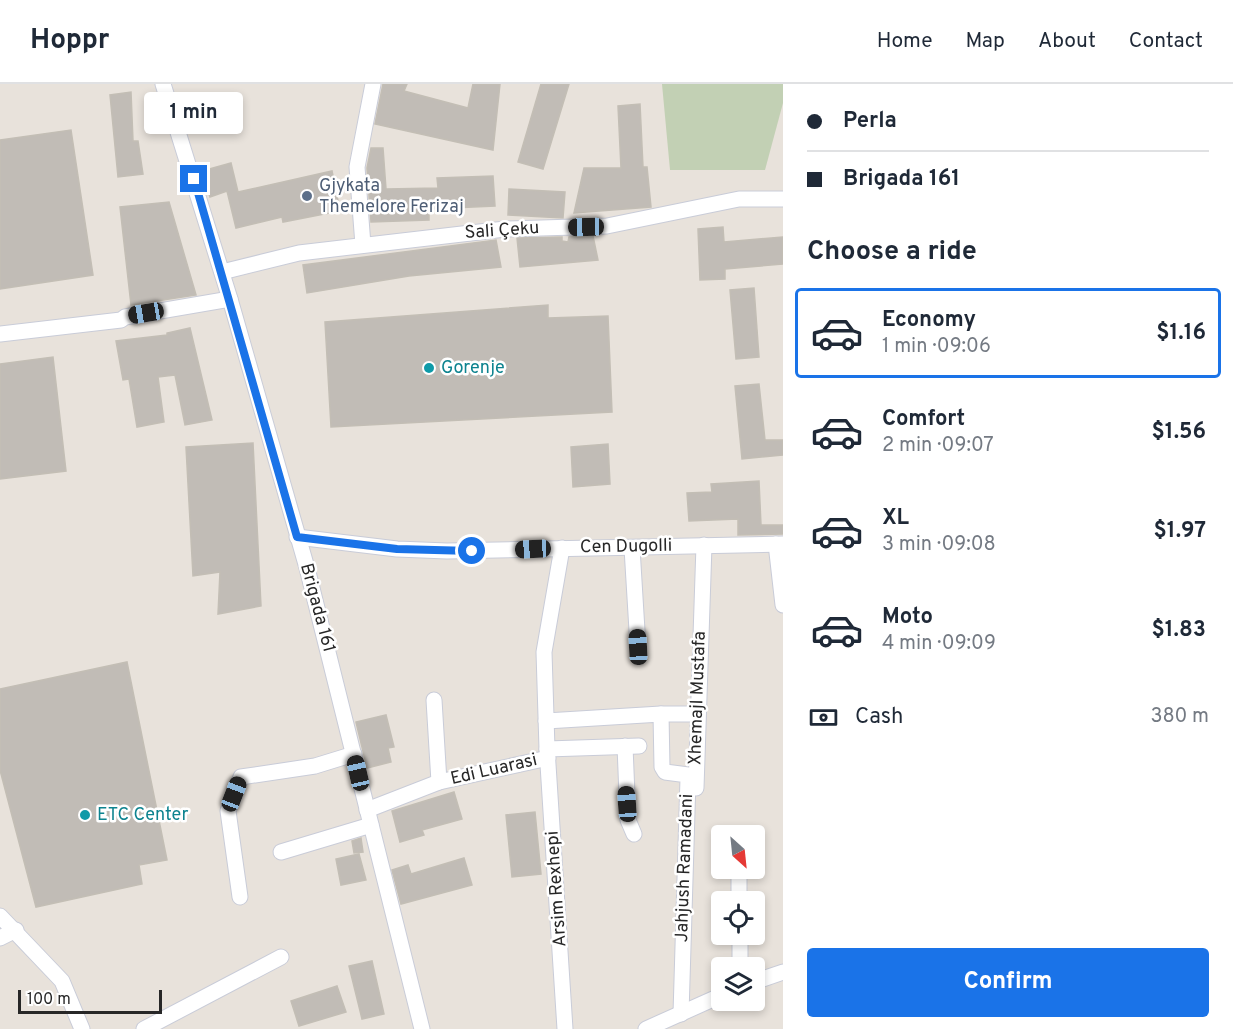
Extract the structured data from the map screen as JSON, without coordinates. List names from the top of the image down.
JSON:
{
  "streets": {
    "street": [
      "Sali Çeku",
      "Cen Dugolli",
      "Brigada 161",
      "Xhemajl Mustafa",
      "Edi Luarasi",
      "Jahjush Ramadani",
      "Arsim Rexhepi"
    ]
  },
  "crossings": [
    ["Sali Çeku", "Brigada 161"],
    ["Cen Dugolli", "Brigada 161"],
    ["Cen Dugolli", "Xhemajl Mustafa"],
    ["Cen Dugolli", "Arsim Rexhepi"],
    ["Brigada 161", "Edi Luarasi"],
    ["Edi Luarasi", "Arsim Rexhepi"]
  ],
  "places": ["Gjykata Themelore Ferizaj", "Gorenje", "ETC Center"],
  "scale_bar": "100 m",
  "north": "bottom right",
  "page": {
    "header": "Hoppr",
    "nav": [
      "Home",
      "Map",
      "About",
      "Contact"
    ],
    "banner": ["Perla", "Brigada 161"],
    "bubble": "1 min",
    "heading": "Choose a ride",
    "list": [
      {
        "name": "Economy",
        "note": "1 min · 09:06",
        "value": "$1.16"
      },
      {
        "name": "Comfort",
        "note": "2 min · 09:07",
        "value": "$1.56"
      },
      {
        "name": "XL",
        "note": "3 min · 09:08",
        "value": "$1.97"
      },
      {
        "name": "Moto",
        "note": "4 min · 09:09",
        "value": "$1.83"
      }
    ],
    "pay": ["Cash", "380 m"],
    "buttons": "Confirm",
    "scale": "100 m"
  }
}
